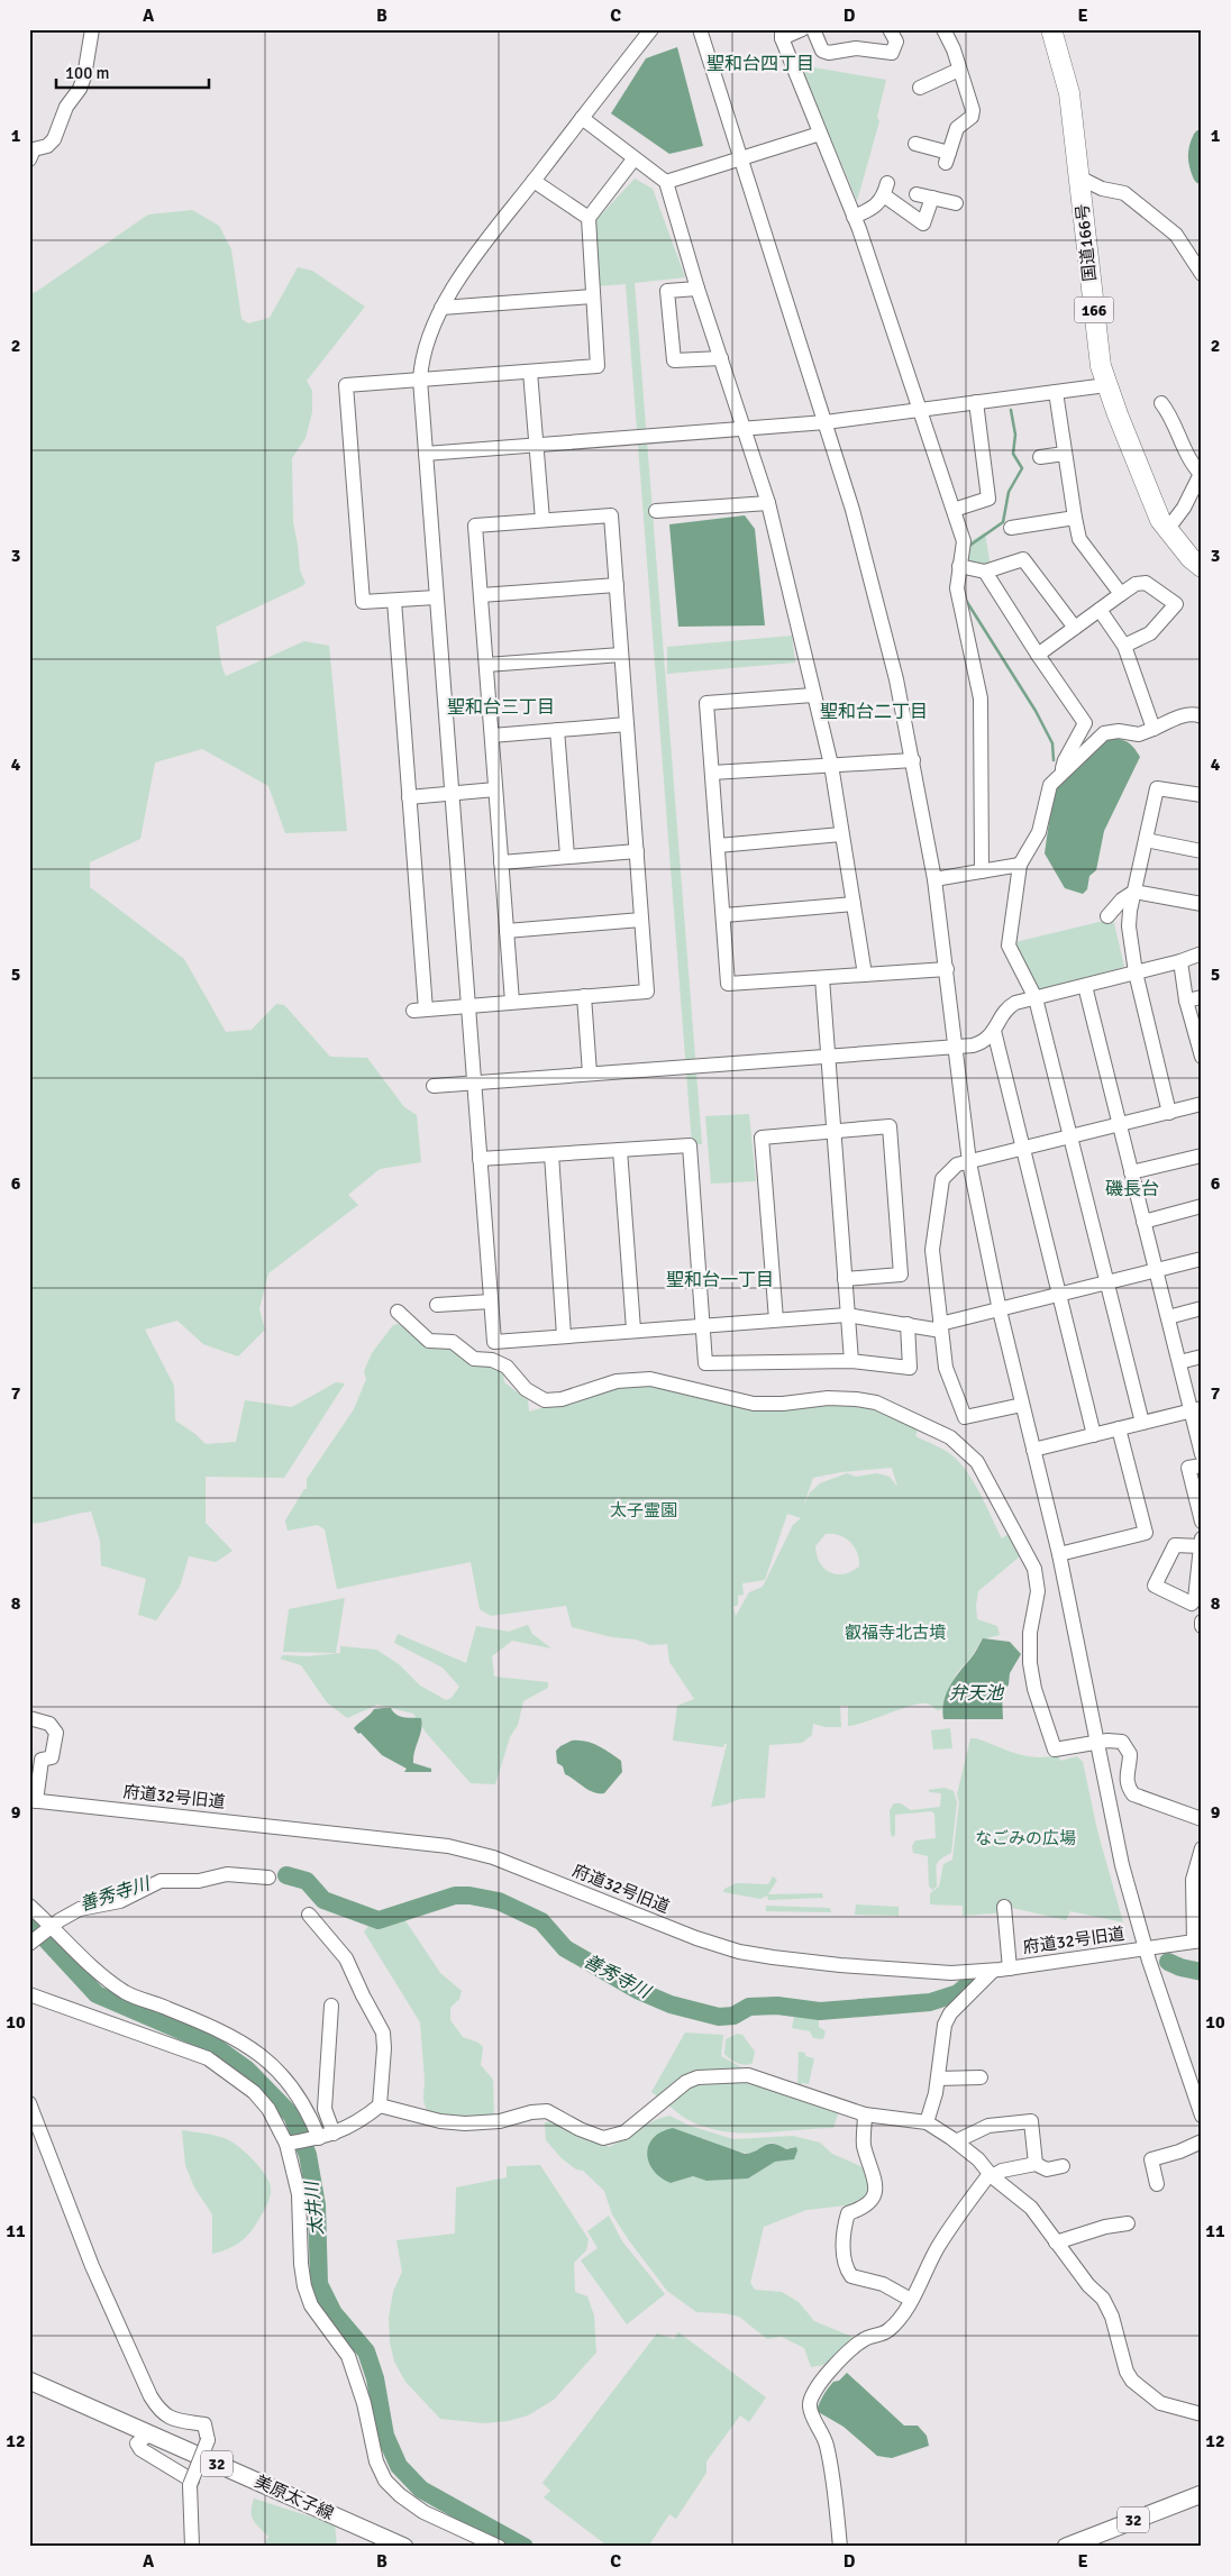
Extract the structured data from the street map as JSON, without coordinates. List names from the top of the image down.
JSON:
{
  "streets": {
    "highway": ["国道166号", "166"],
    "main road": ["32", "美原太子線"],
    "street": ["府道32号旧道"]
  },
  "districts": [
    "聖和台四丁目",
    "聖和台三丁目",
    "聖和台二丁目",
    "磯長台",
    "聖和台一丁目"
  ],
  "water": ["弁天池", "善秀寺川", "太井川"],
  "parks": ["太子霊園", "叡福寺北古墳", "なごみの広場"],
  "scale_bar": "100 m",
  "grid": {
    "columns": [
      "A",
      "B",
      "C",
      "D",
      "E"
    ],
    "rows": [
      "1",
      "2",
      "3",
      "4",
      "5",
      "6",
      "7",
      "8",
      "9",
      "10",
      "11",
      "12"
    ]
  }
}
